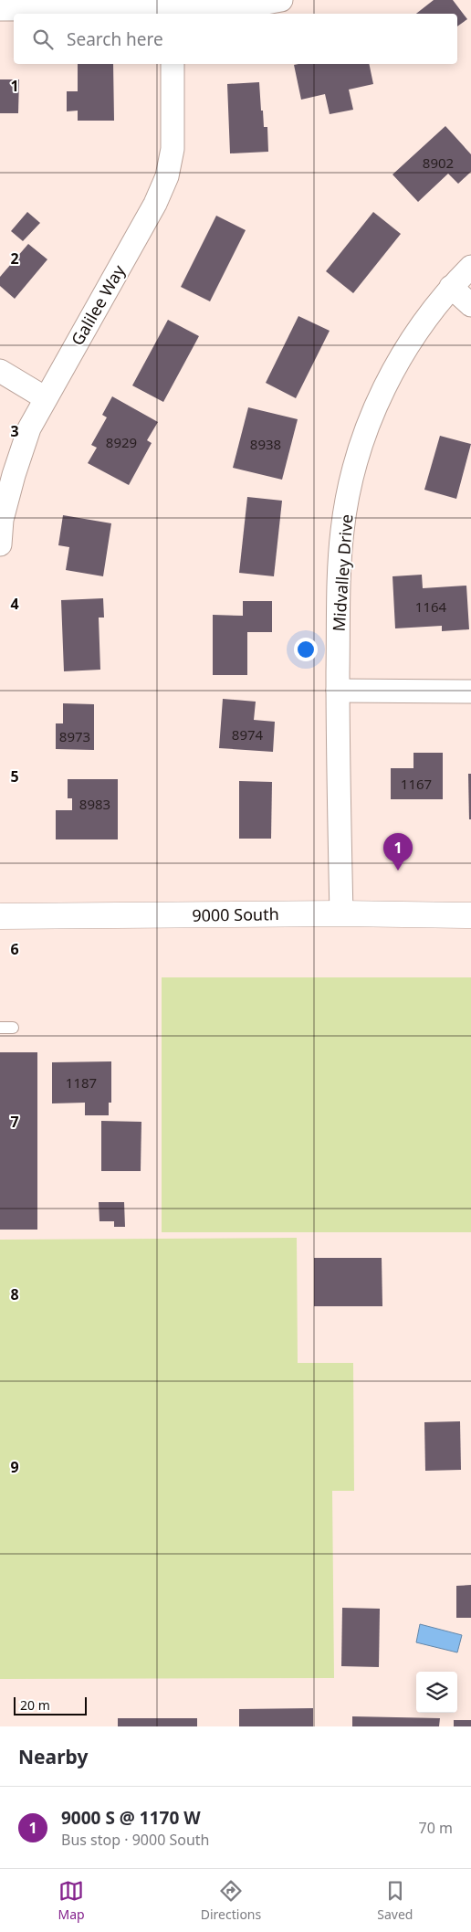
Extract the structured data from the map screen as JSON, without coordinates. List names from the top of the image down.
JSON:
{
  "streets": {
    "main road": ["9000 South"],
    "street": ["Galilee Way", "Midvalley Drive"]
  },
  "crossings": [
    ["Midvalley Drive", "9000 South"]
  ],
  "house_numbers": [
    "8902",
    "8929",
    "8938",
    "1164",
    "8974",
    "8973",
    "1167",
    "8983",
    "1187"
  ],
  "scale_bar": "20 m",
  "page": {
    "search": "Search here",
    "pins": "1",
    "scale": "20 m",
    "heading": "Nearby",
    "list": [
      {
        "mark": "1",
        "name": "9000 S @ 1170 W",
        "note": "Bus stop · 9000 South",
        "value": "70 m"
      }
    ],
    "nav": ["Map", "Directions", "Saved"]
  },
  "grid": {
    "rows": [
      "1",
      "2",
      "3",
      "4",
      "5",
      "6",
      "7",
      "8",
      "9"
    ]
  }
}
